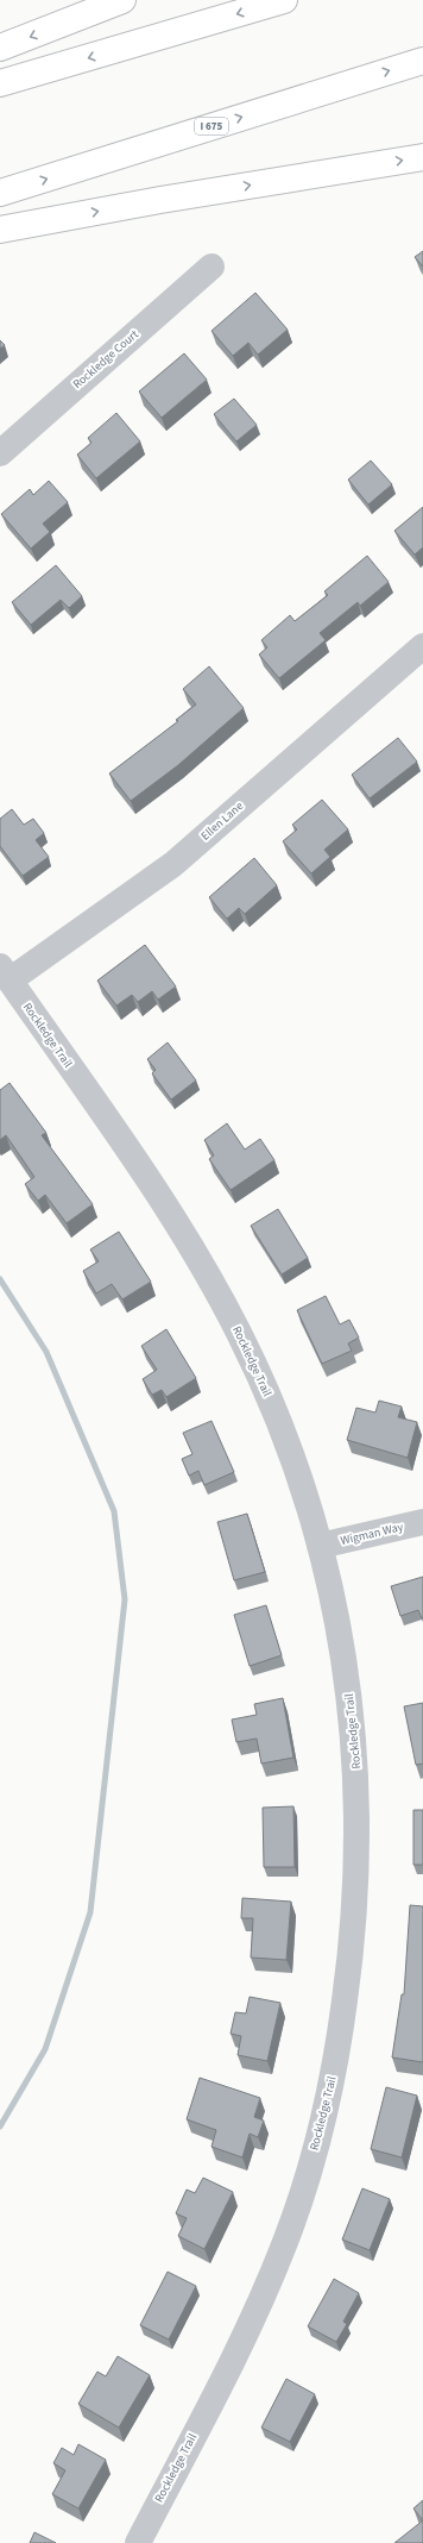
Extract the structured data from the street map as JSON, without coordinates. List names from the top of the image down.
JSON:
{
  "streets": {
    "highway": ["I 675"],
    "street": [
      "Rockledge Court",
      "Ellen Lane",
      "Rockledge Trail",
      "Wigman Way"
    ]
  },
  "crossings": [
    ["Ellen Lane", "Rockledge Trail"],
    ["Rockledge Trail", "Wigman Way"]
  ]
}
